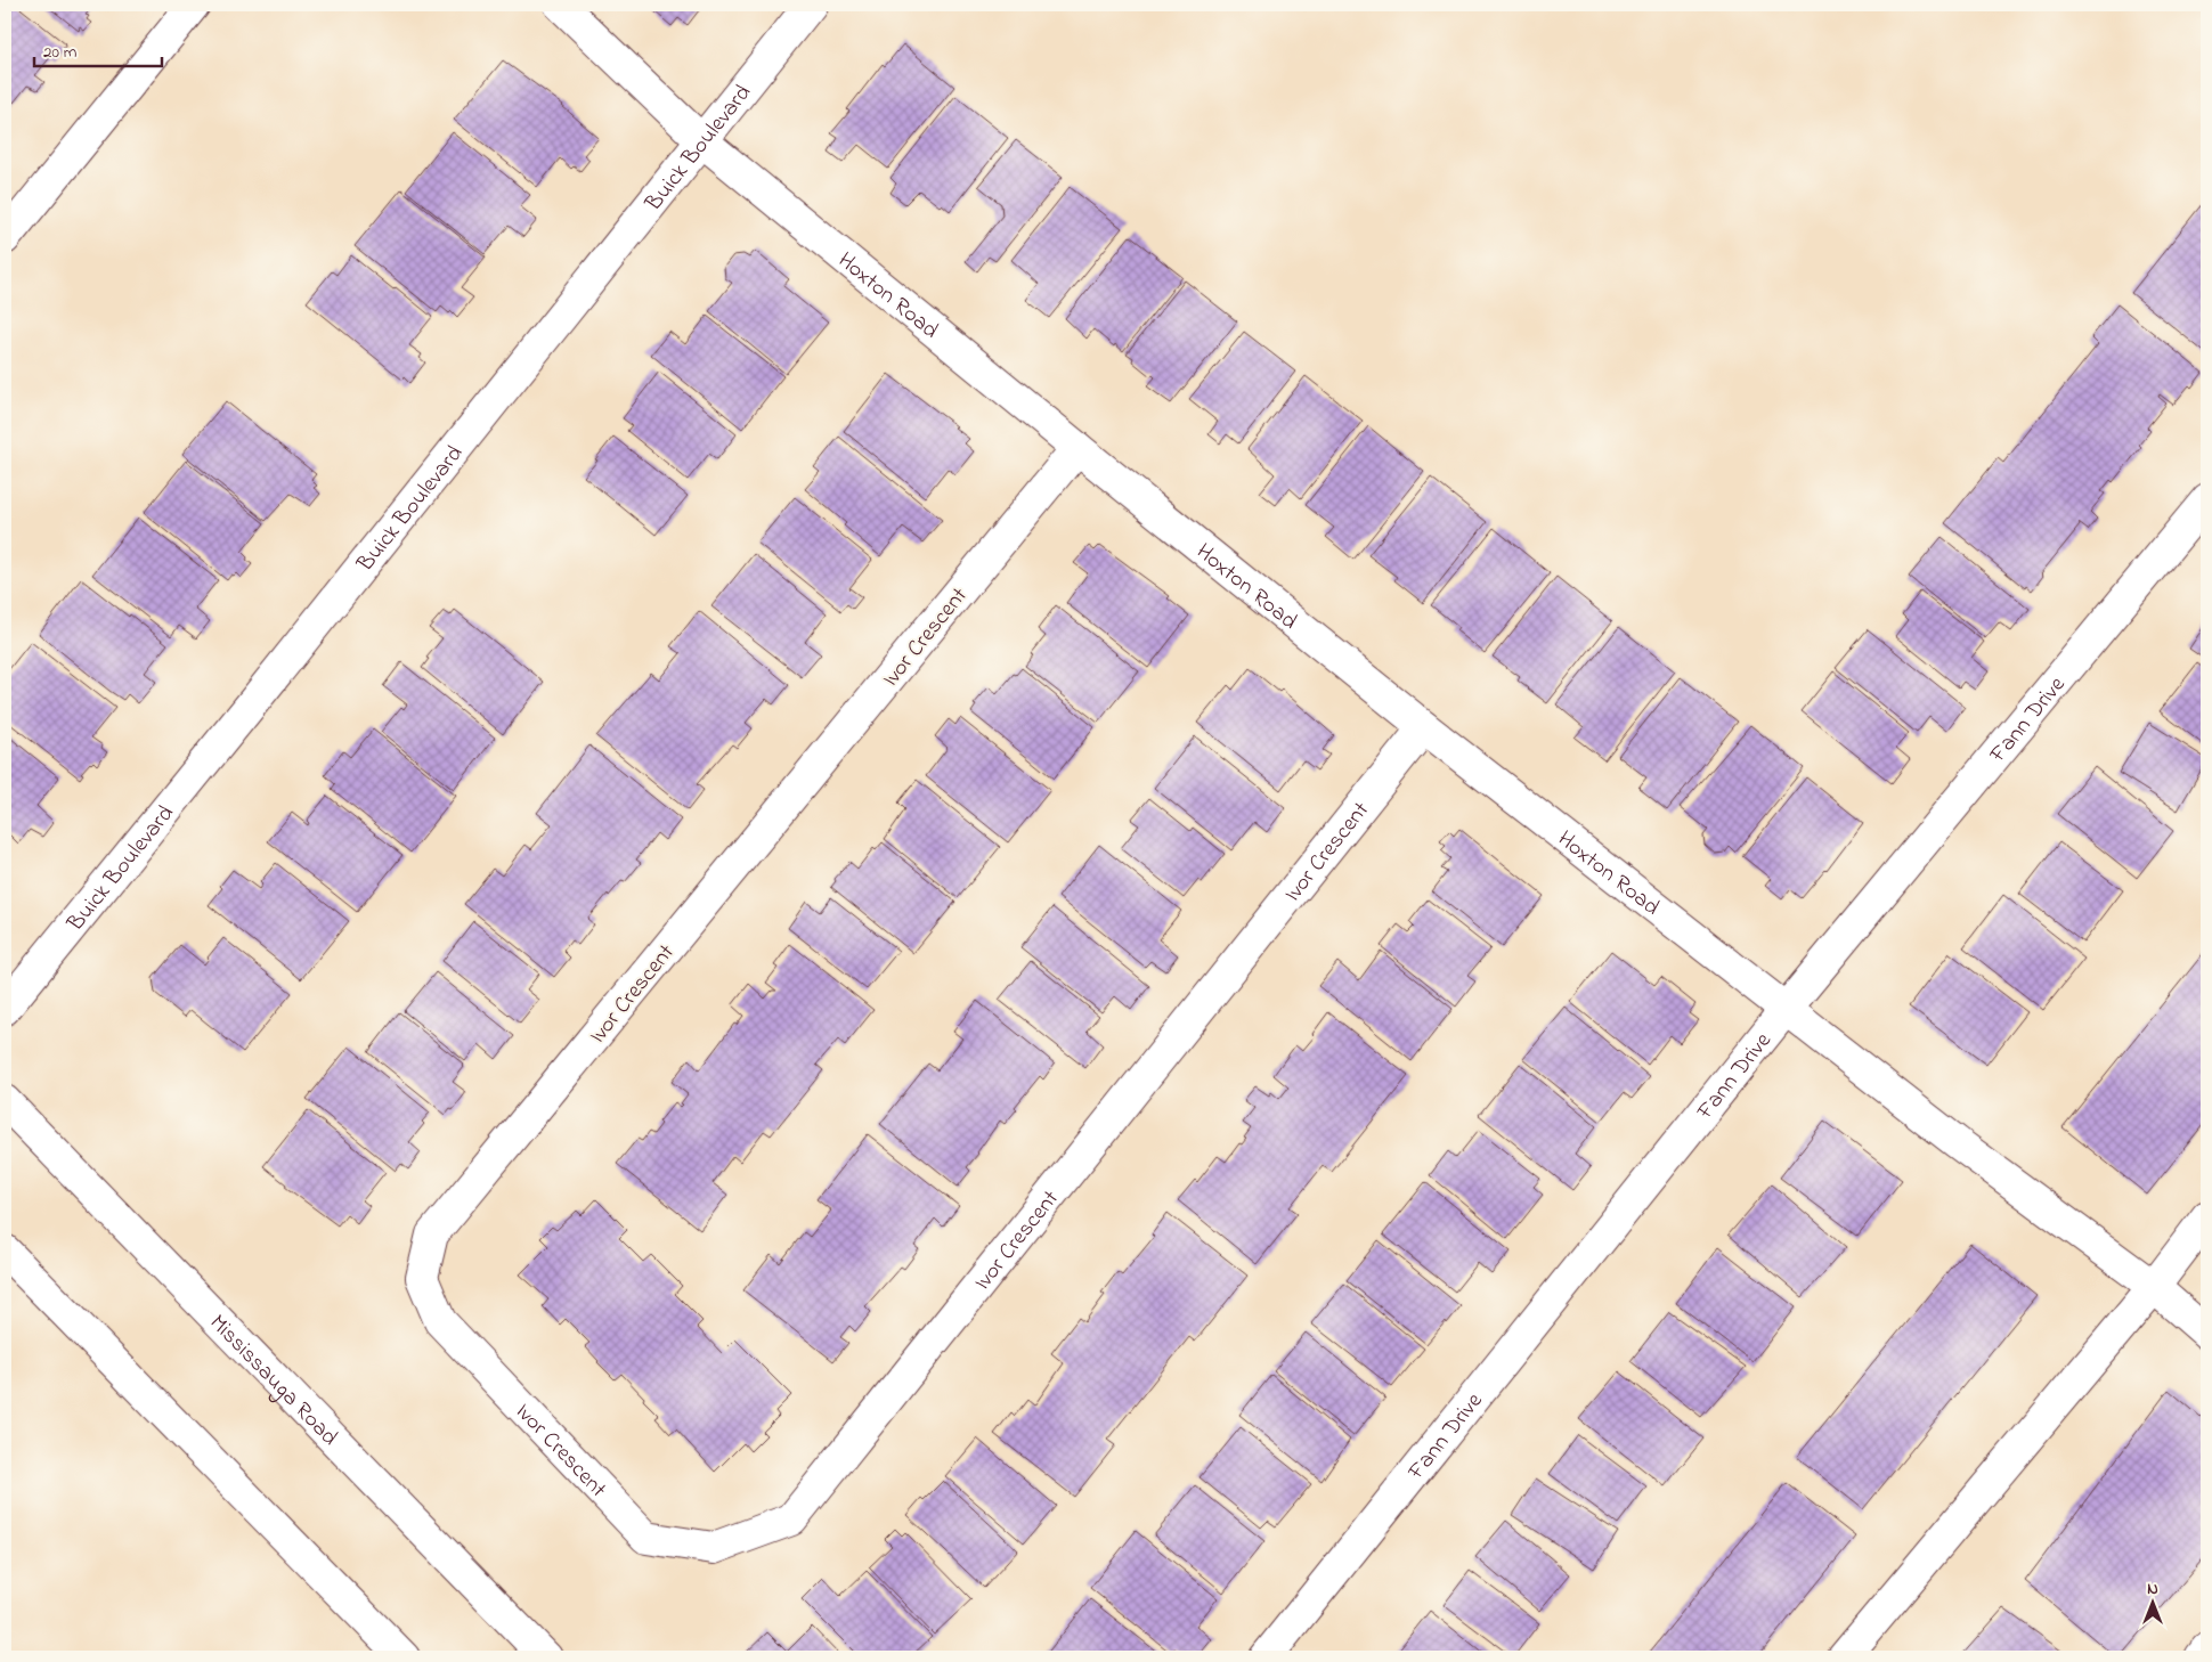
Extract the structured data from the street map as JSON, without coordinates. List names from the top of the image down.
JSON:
{
  "streets": {
    "street": [
      "Buick Boulevard",
      "Hoxton Road",
      "Ivor Crescent",
      "Fann Drive",
      "Mississauga Road"
    ]
  },
  "crossings": [
    ["Buick Boulevard", "Hoxton Road"],
    ["Hoxton Road", "Ivor Crescent"],
    ["Hoxton Road", "Fann Drive"]
  ],
  "scale_bar": "20 m",
  "north": "top"
}
